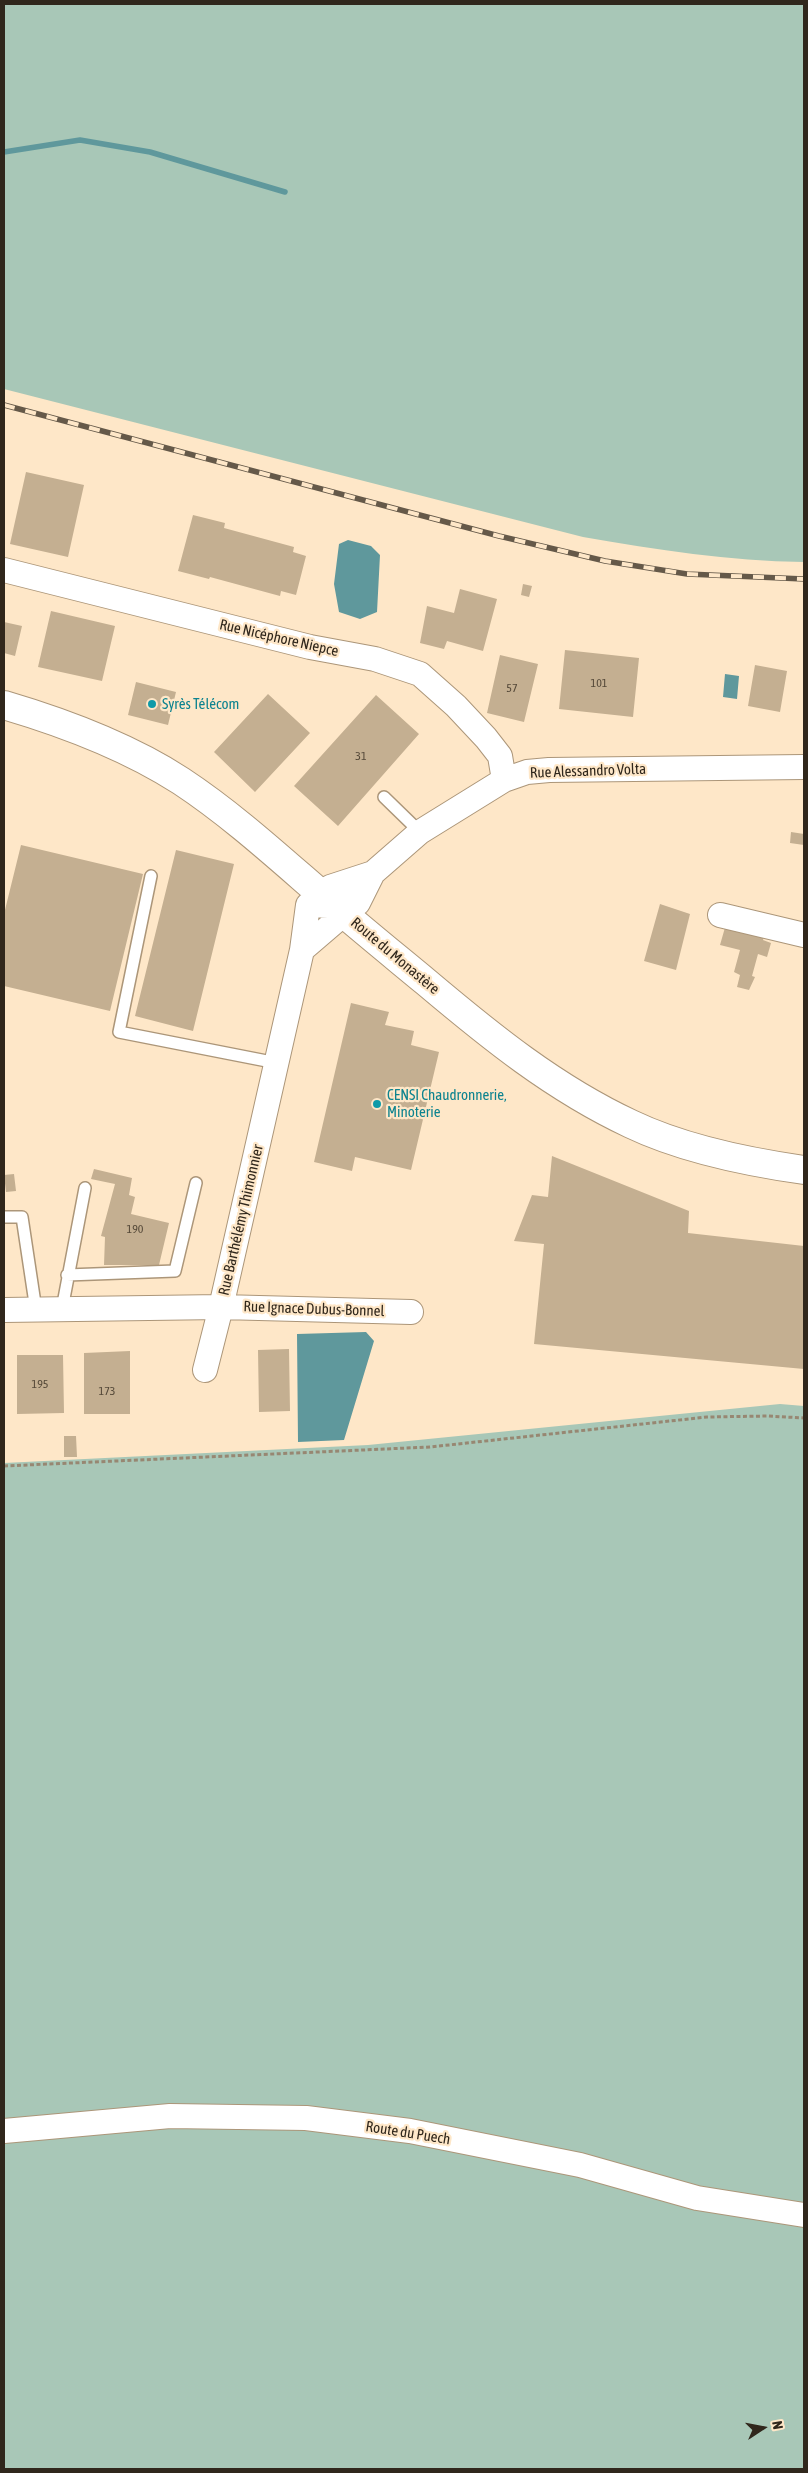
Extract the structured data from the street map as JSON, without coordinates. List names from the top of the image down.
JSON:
{
  "streets": {
    "street": [
      "Rue Nicéphore Niepce",
      "Rue Alessandro Volta",
      "Route du Monastère",
      "Rue Barthélémy Thimonnier",
      "Rue Ignace Dubus-Bonnel",
      "Route du Puech"
    ]
  },
  "crossings": [
    ["Rue Nicéphore Niepce", "Rue Alessandro Volta"],
    ["Rue Alessandro Volta", "Route du Monastère"],
    ["Rue Alessandro Volta", "Rue Barthélémy Thimonnier"],
    ["Route du Monastère", "Rue Barthélémy Thimonnier"],
    ["Rue Barthélémy Thimonnier", "Rue Ignace Dubus-Bonnel"]
  ],
  "places": ["Syrès Télécom", "CENSI Chaudronnerie, Minoterie"],
  "house_numbers": [
    "101",
    "57",
    "31",
    "190",
    "195",
    "173"
  ],
  "north": "right"
}
